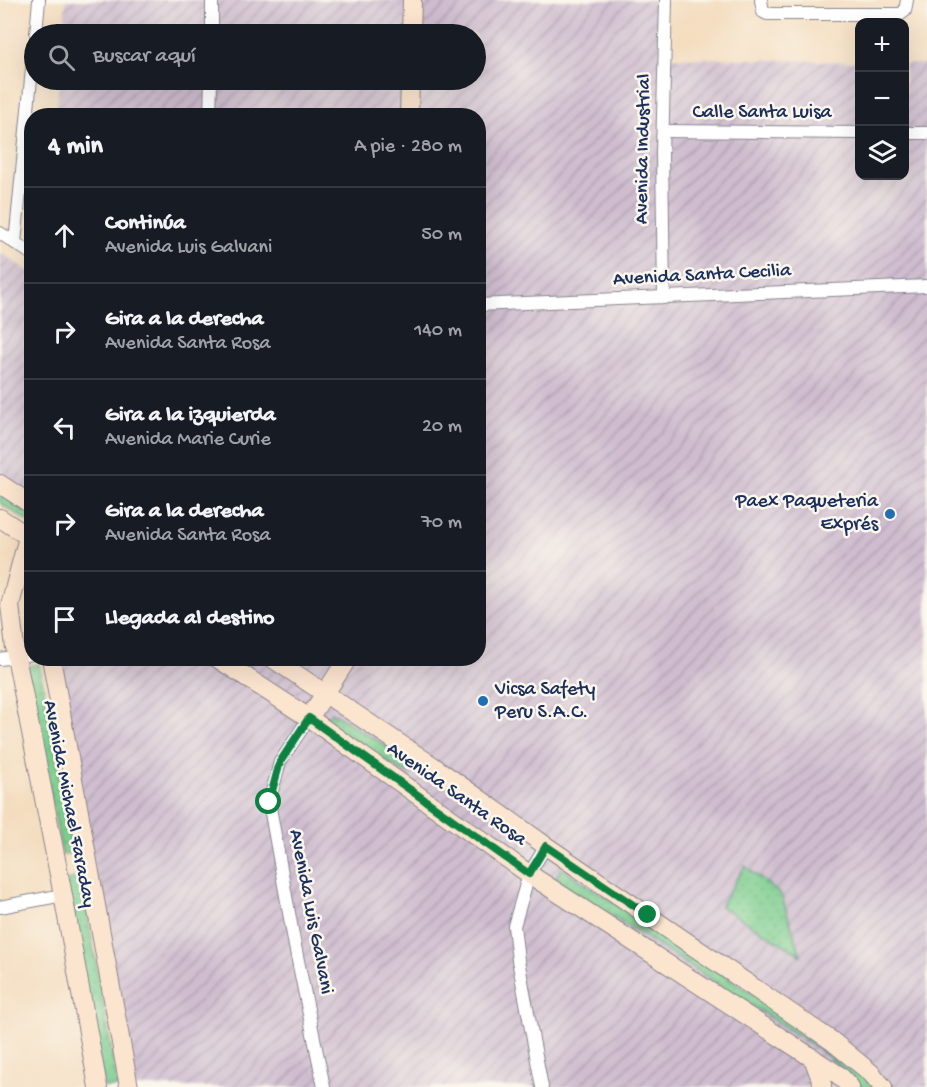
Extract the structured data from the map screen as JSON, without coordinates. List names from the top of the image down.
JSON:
{
  "streets": {
    "main road": ["Avenida Santa Rosa", "Avenida Michael Faraday"],
    "street": [
      "Calle Santa Luisa",
      "Avenida Industrial",
      "Avenida Santa Cecilia",
      "Avenida Luis Galvani"
    ]
  },
  "crossings": [
    ["Calle Santa Luisa", "Avenida Industrial"],
    ["Avenida Industrial", "Avenida Santa Cecilia"],
    ["Avenida Santa Rosa", "Avenida Luis Galvani"]
  ],
  "places": ["Paex Paqueteria Exprés", "Vicsa Safety Peru S.A.C."],
  "page": {
    "map_buttons": ["+", "−"],
    "search": "Buscar aquí",
    "heading": ["4 min", "A pie · 280 m"],
    "list": [
      ["Continúa", "Avenida Luis Galvani", "50 m"],
      ["Gira a la derecha", "Avenida Santa Rosa", "140 m"],
      ["Gira a la izquierda", "Avenida Marie Curie", "20 m"],
      ["Gira a la derecha", "Avenida Santa Rosa", "70 m"],
      "Llegada al destino"
    ]
  }
}
